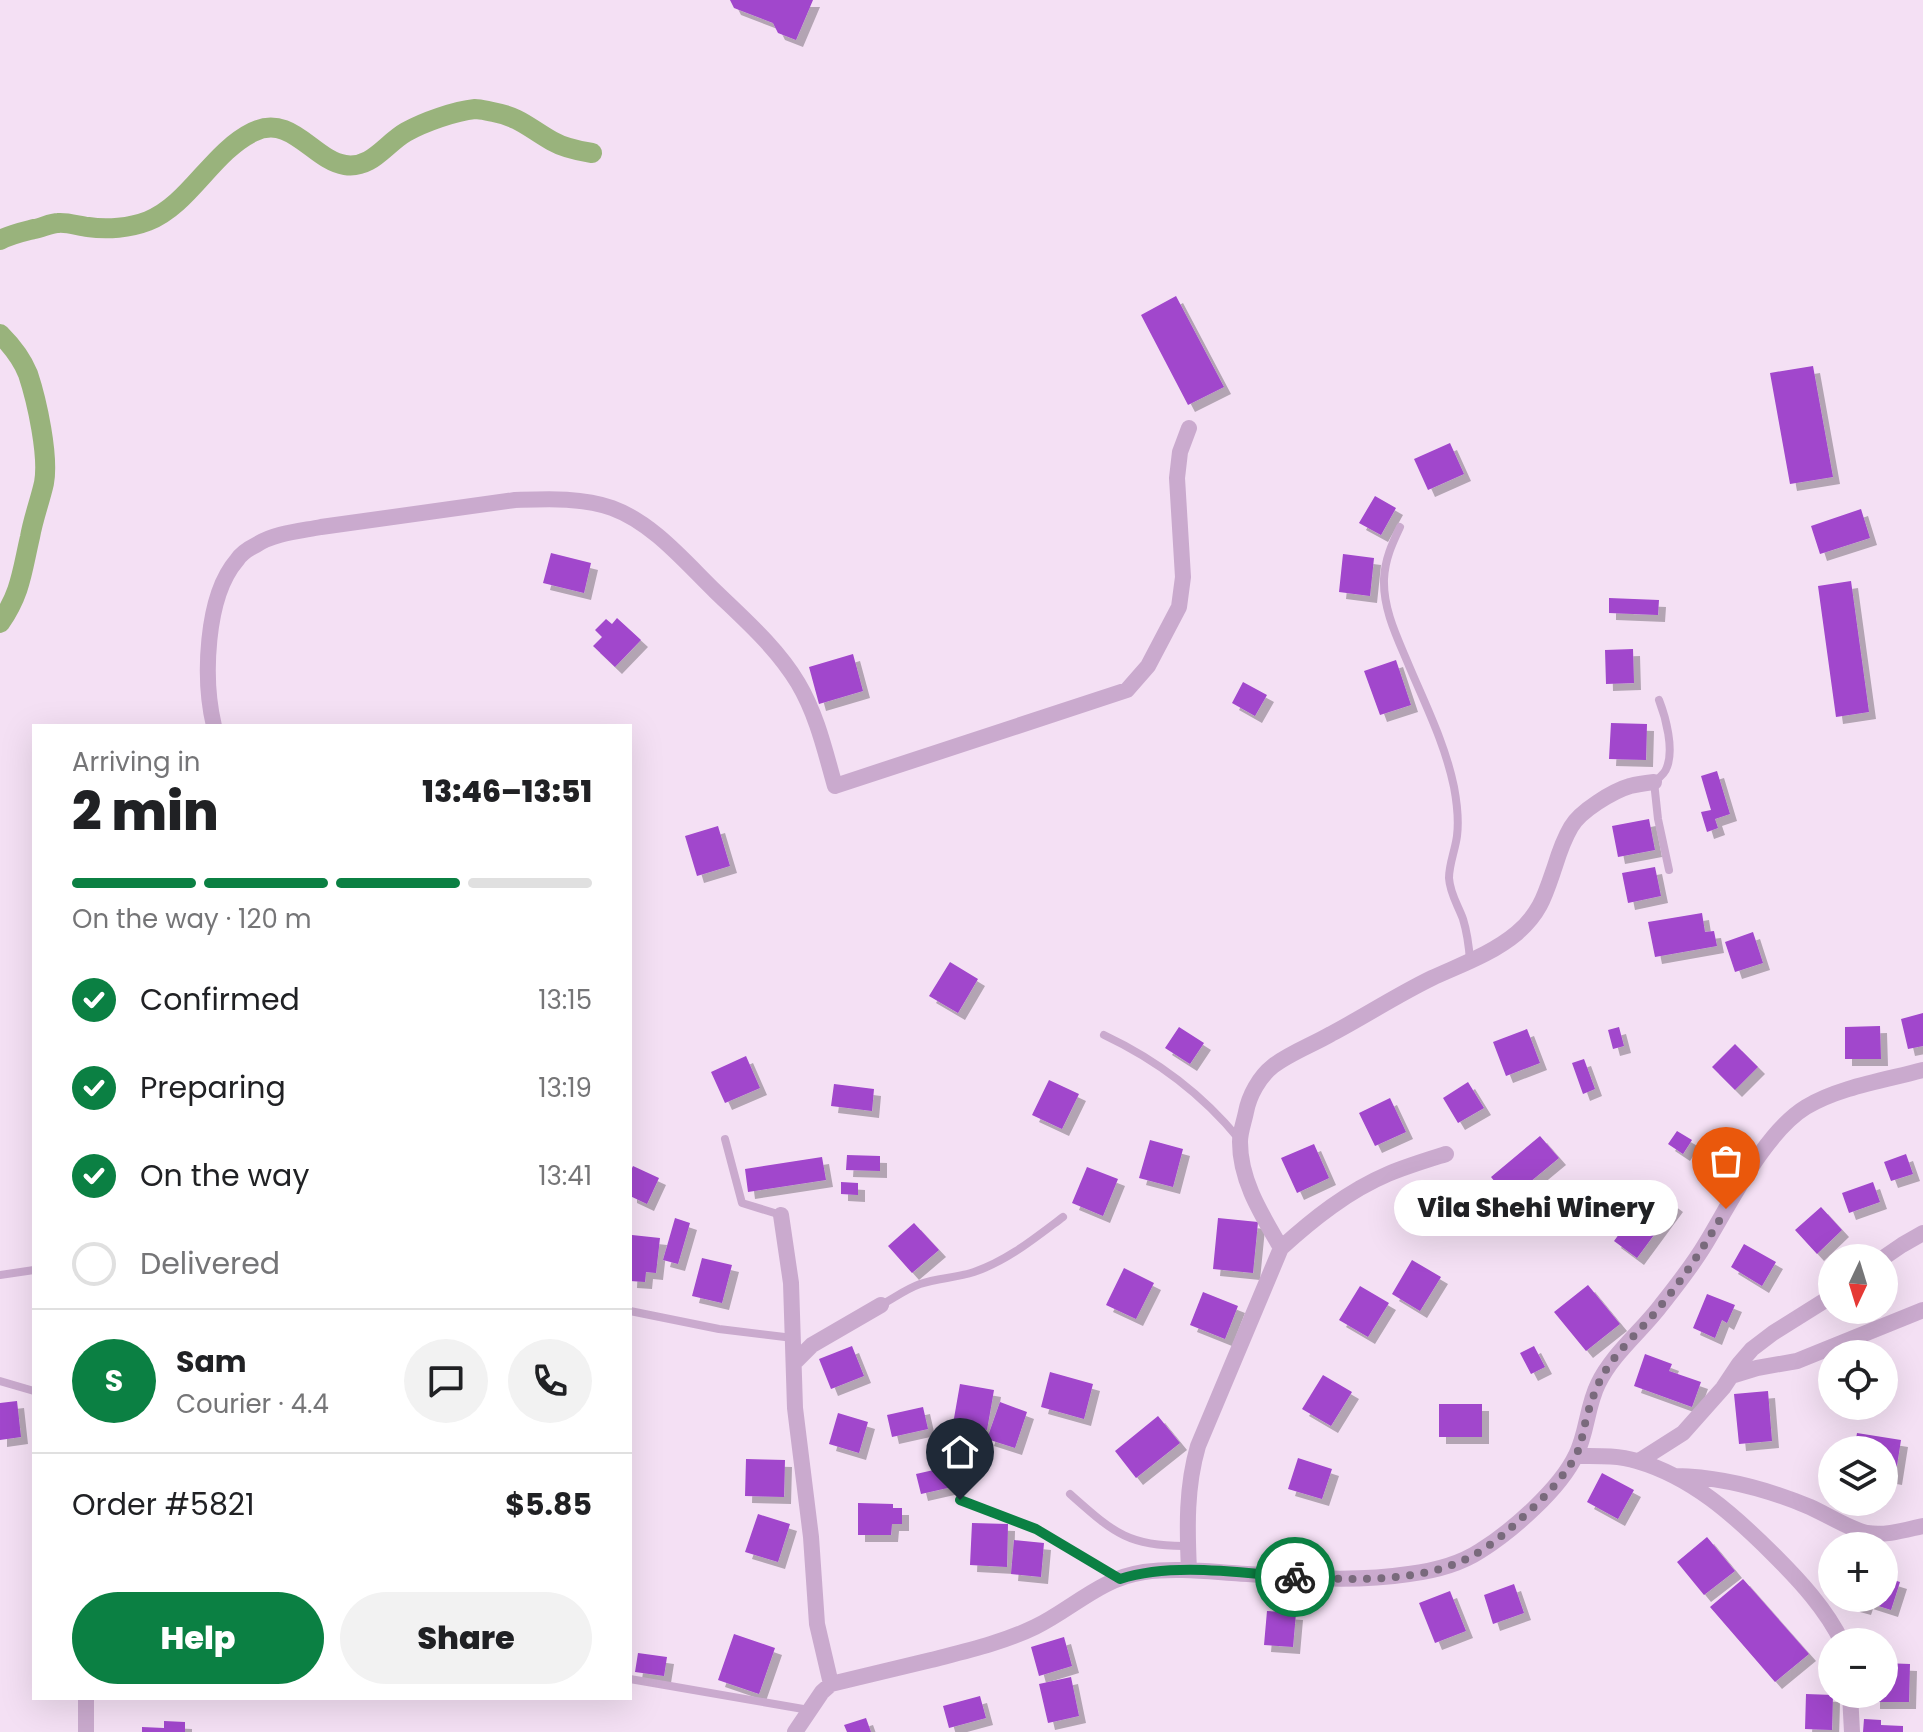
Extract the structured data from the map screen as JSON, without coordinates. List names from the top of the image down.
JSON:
{
  "places": ["Vila Shehi Winery"],
  "north": "bottom",
  "page": {
    "heading": ["2 min", "Arriving in", "13:46–13:51"],
    "panel": [
      "Sam",
      "Courier · 4.4",
      "Order #5821",
      "$5.85"
    ],
    "bar": "On the way · 120 m",
    "list": [
      ["Confirmed", "13:15"],
      ["Preparing", "13:19"],
      ["On the way", "13:41"],
      "Delivered"
    ],
    "bubble": "Vila Shehi Winery",
    "map_buttons": ["+", "−"],
    "round": "S",
    "buttons": ["Help", "Share"]
  }
}
